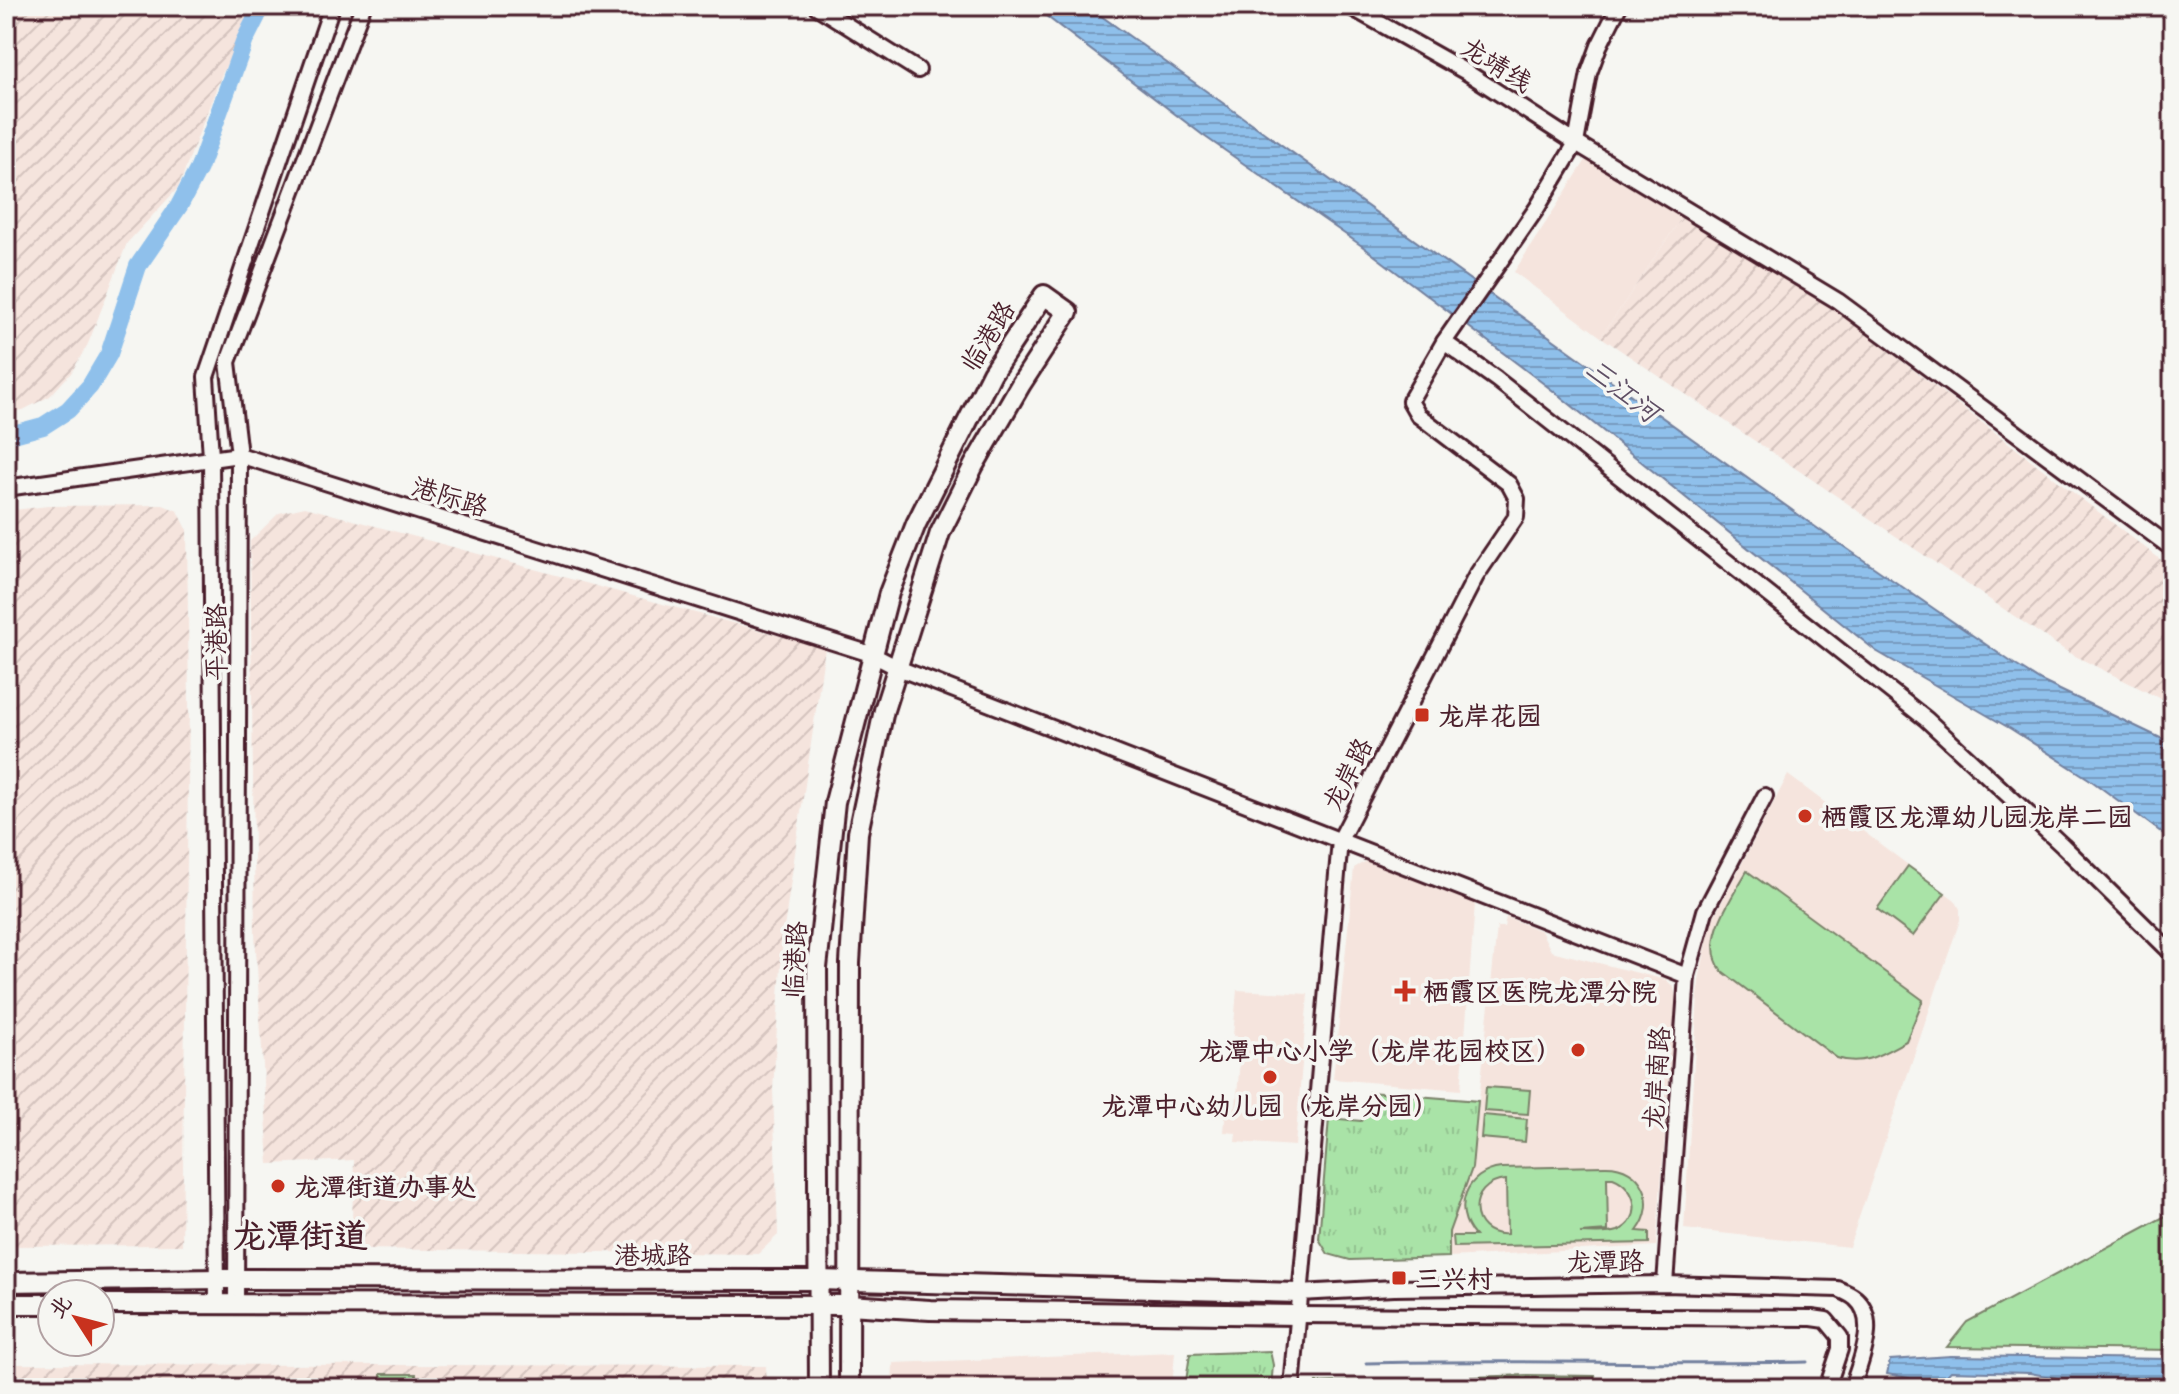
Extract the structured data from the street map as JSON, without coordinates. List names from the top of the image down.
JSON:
{
  "streets": {
    "main road": ["临港路", "港城路"],
    "street": [
      "龙靖线",
      "港际路",
      "平港路",
      "龙岸路",
      "龙岸南路",
      "龙潭路"
    ]
  },
  "crossings": [
    ["临港路", "港际路"],
    ["临港路", "港城路"],
    ["港际路", "平港路"],
    ["港际路", "龙岸路"],
    ["港际路", "龙岸南路"],
    ["平港路", "港城路"],
    ["龙岸路", "港城路"],
    ["龙岸路", "龙潭路"],
    ["龙岸南路", "龙潭路"],
    ["港城路", "龙潭路"]
  ],
  "districts": ["龙潭街道"],
  "water": ["三江河"],
  "places": {
    "transit": ["龙岸花园", "三兴村"],
    "other": [
      "栖霞区龙潭幼儿园龙岸二园",
      "龙潭中心小学（龙岸花园校区）",
      "龙潭中心幼儿园（龙岸分园）",
      "龙潭街道办事处"
    ],
    "health": ["栖霞区医院龙潭分院"]
  },
  "north": "top left"
}
